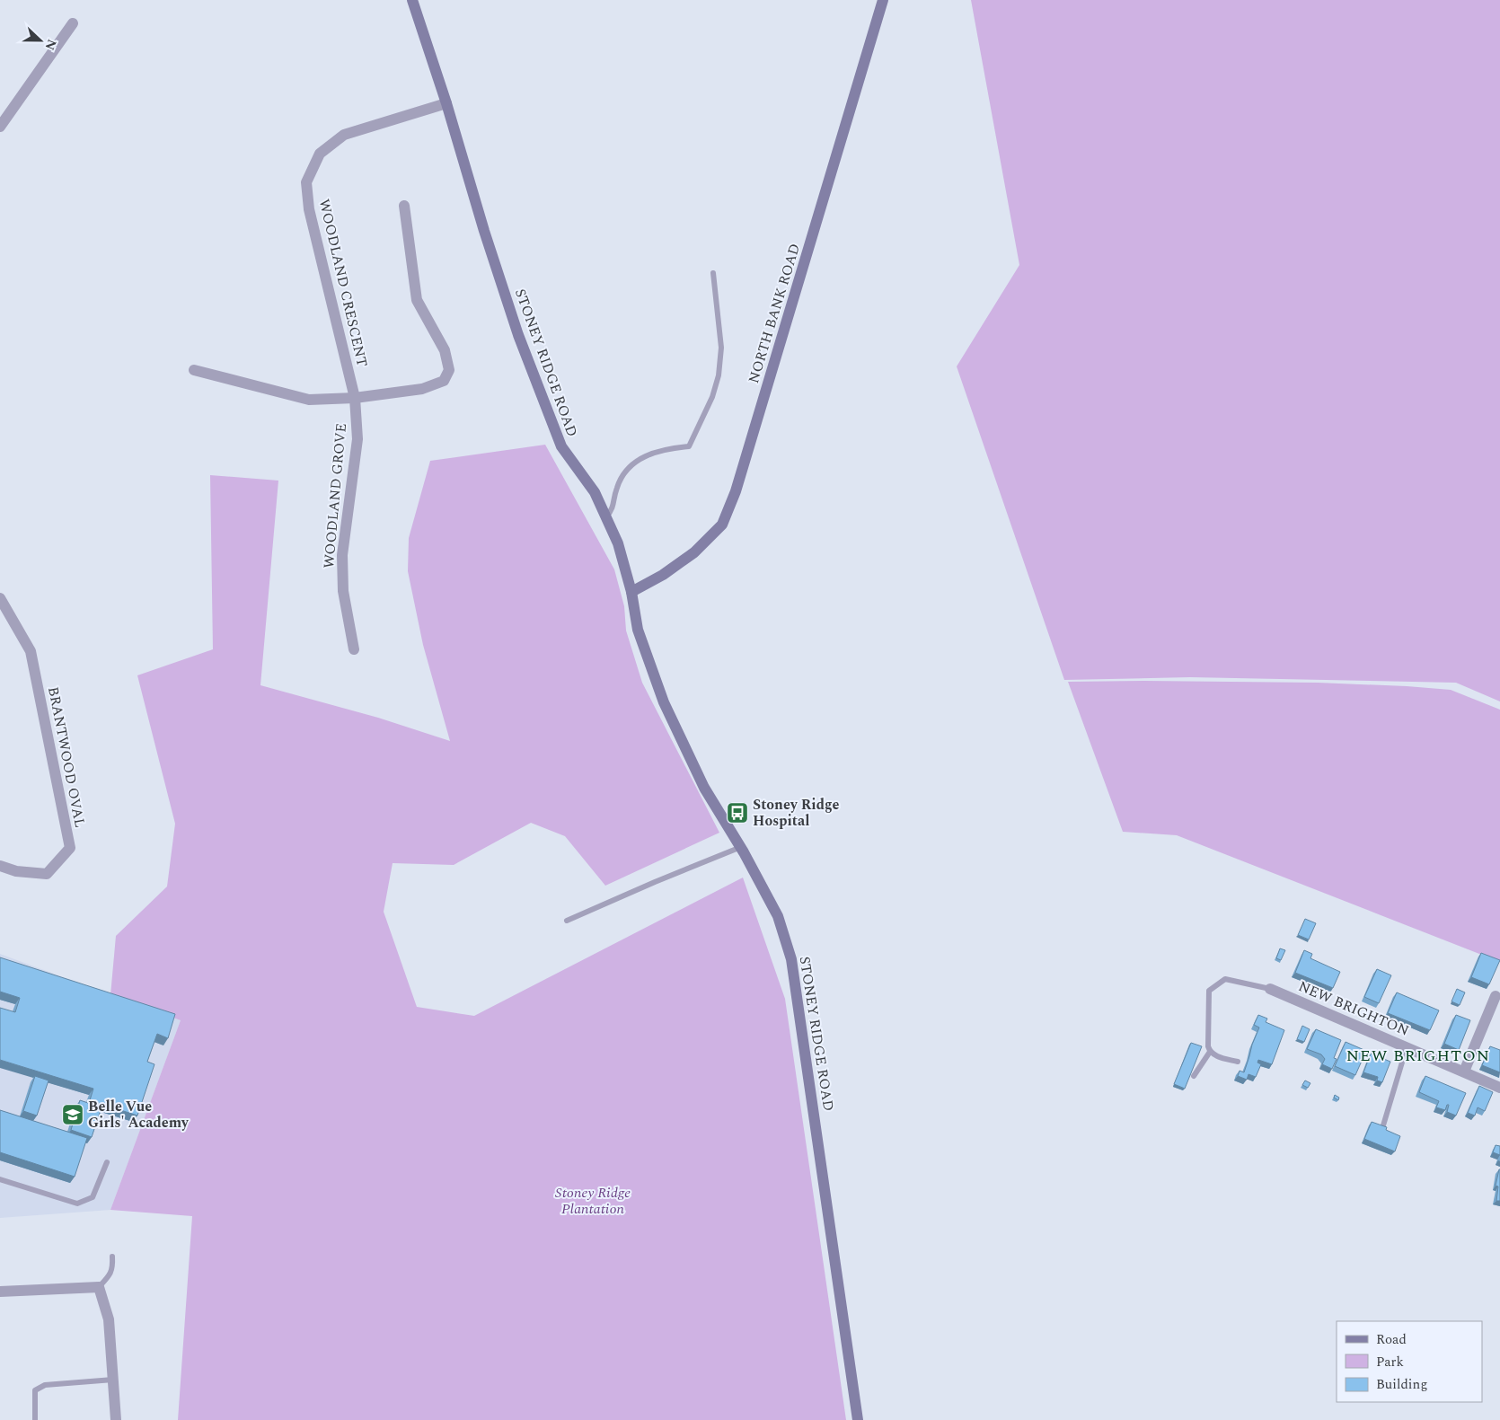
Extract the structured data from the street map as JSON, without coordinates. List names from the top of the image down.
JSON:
{
  "streets": {
    "street": [
      "WOODLAND CRESCENT",
      "NORTH BANK ROAD",
      "STONEY RIDGE ROAD",
      "WOODLAND GROVE",
      "BRANTWOOD OVAL",
      "NEW BRIGHTON"
    ]
  },
  "crossings": [
    ["WOODLAND CRESCENT", "STONEY RIDGE ROAD"],
    ["WOODLAND CRESCENT", "WOODLAND GROVE"],
    ["NORTH BANK ROAD", "STONEY RIDGE ROAD"]
  ],
  "districts": ["NEW BRIGHTON"],
  "parks": ["Stoney Ridge Plantation"],
  "places": {
    "bus stop": ["Stoney Ridge Hospital"],
    "school or university": ["Belle Vue Girls' Academy"]
  },
  "legend": ["Road", "Park", "Building"],
  "north": "right"
}
